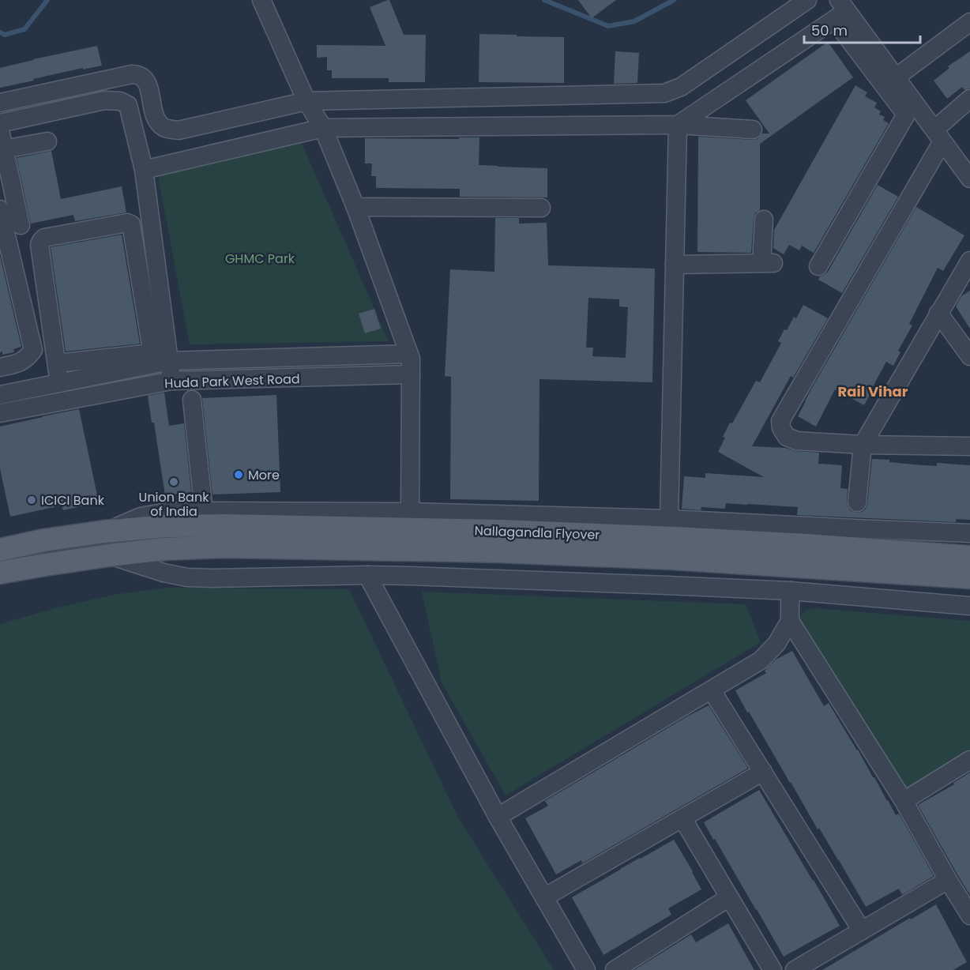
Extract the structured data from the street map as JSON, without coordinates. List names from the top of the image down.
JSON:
{
  "streets": {
    "main road": ["Nallagandla Flyover"],
    "street": ["Huda Park West Road"]
  },
  "districts": ["Rail Vihar"],
  "parks": ["GHMC Park"],
  "places": ["More", "Union Bank of India", "ICICI Bank"],
  "scale_bar": "50 m"
}
